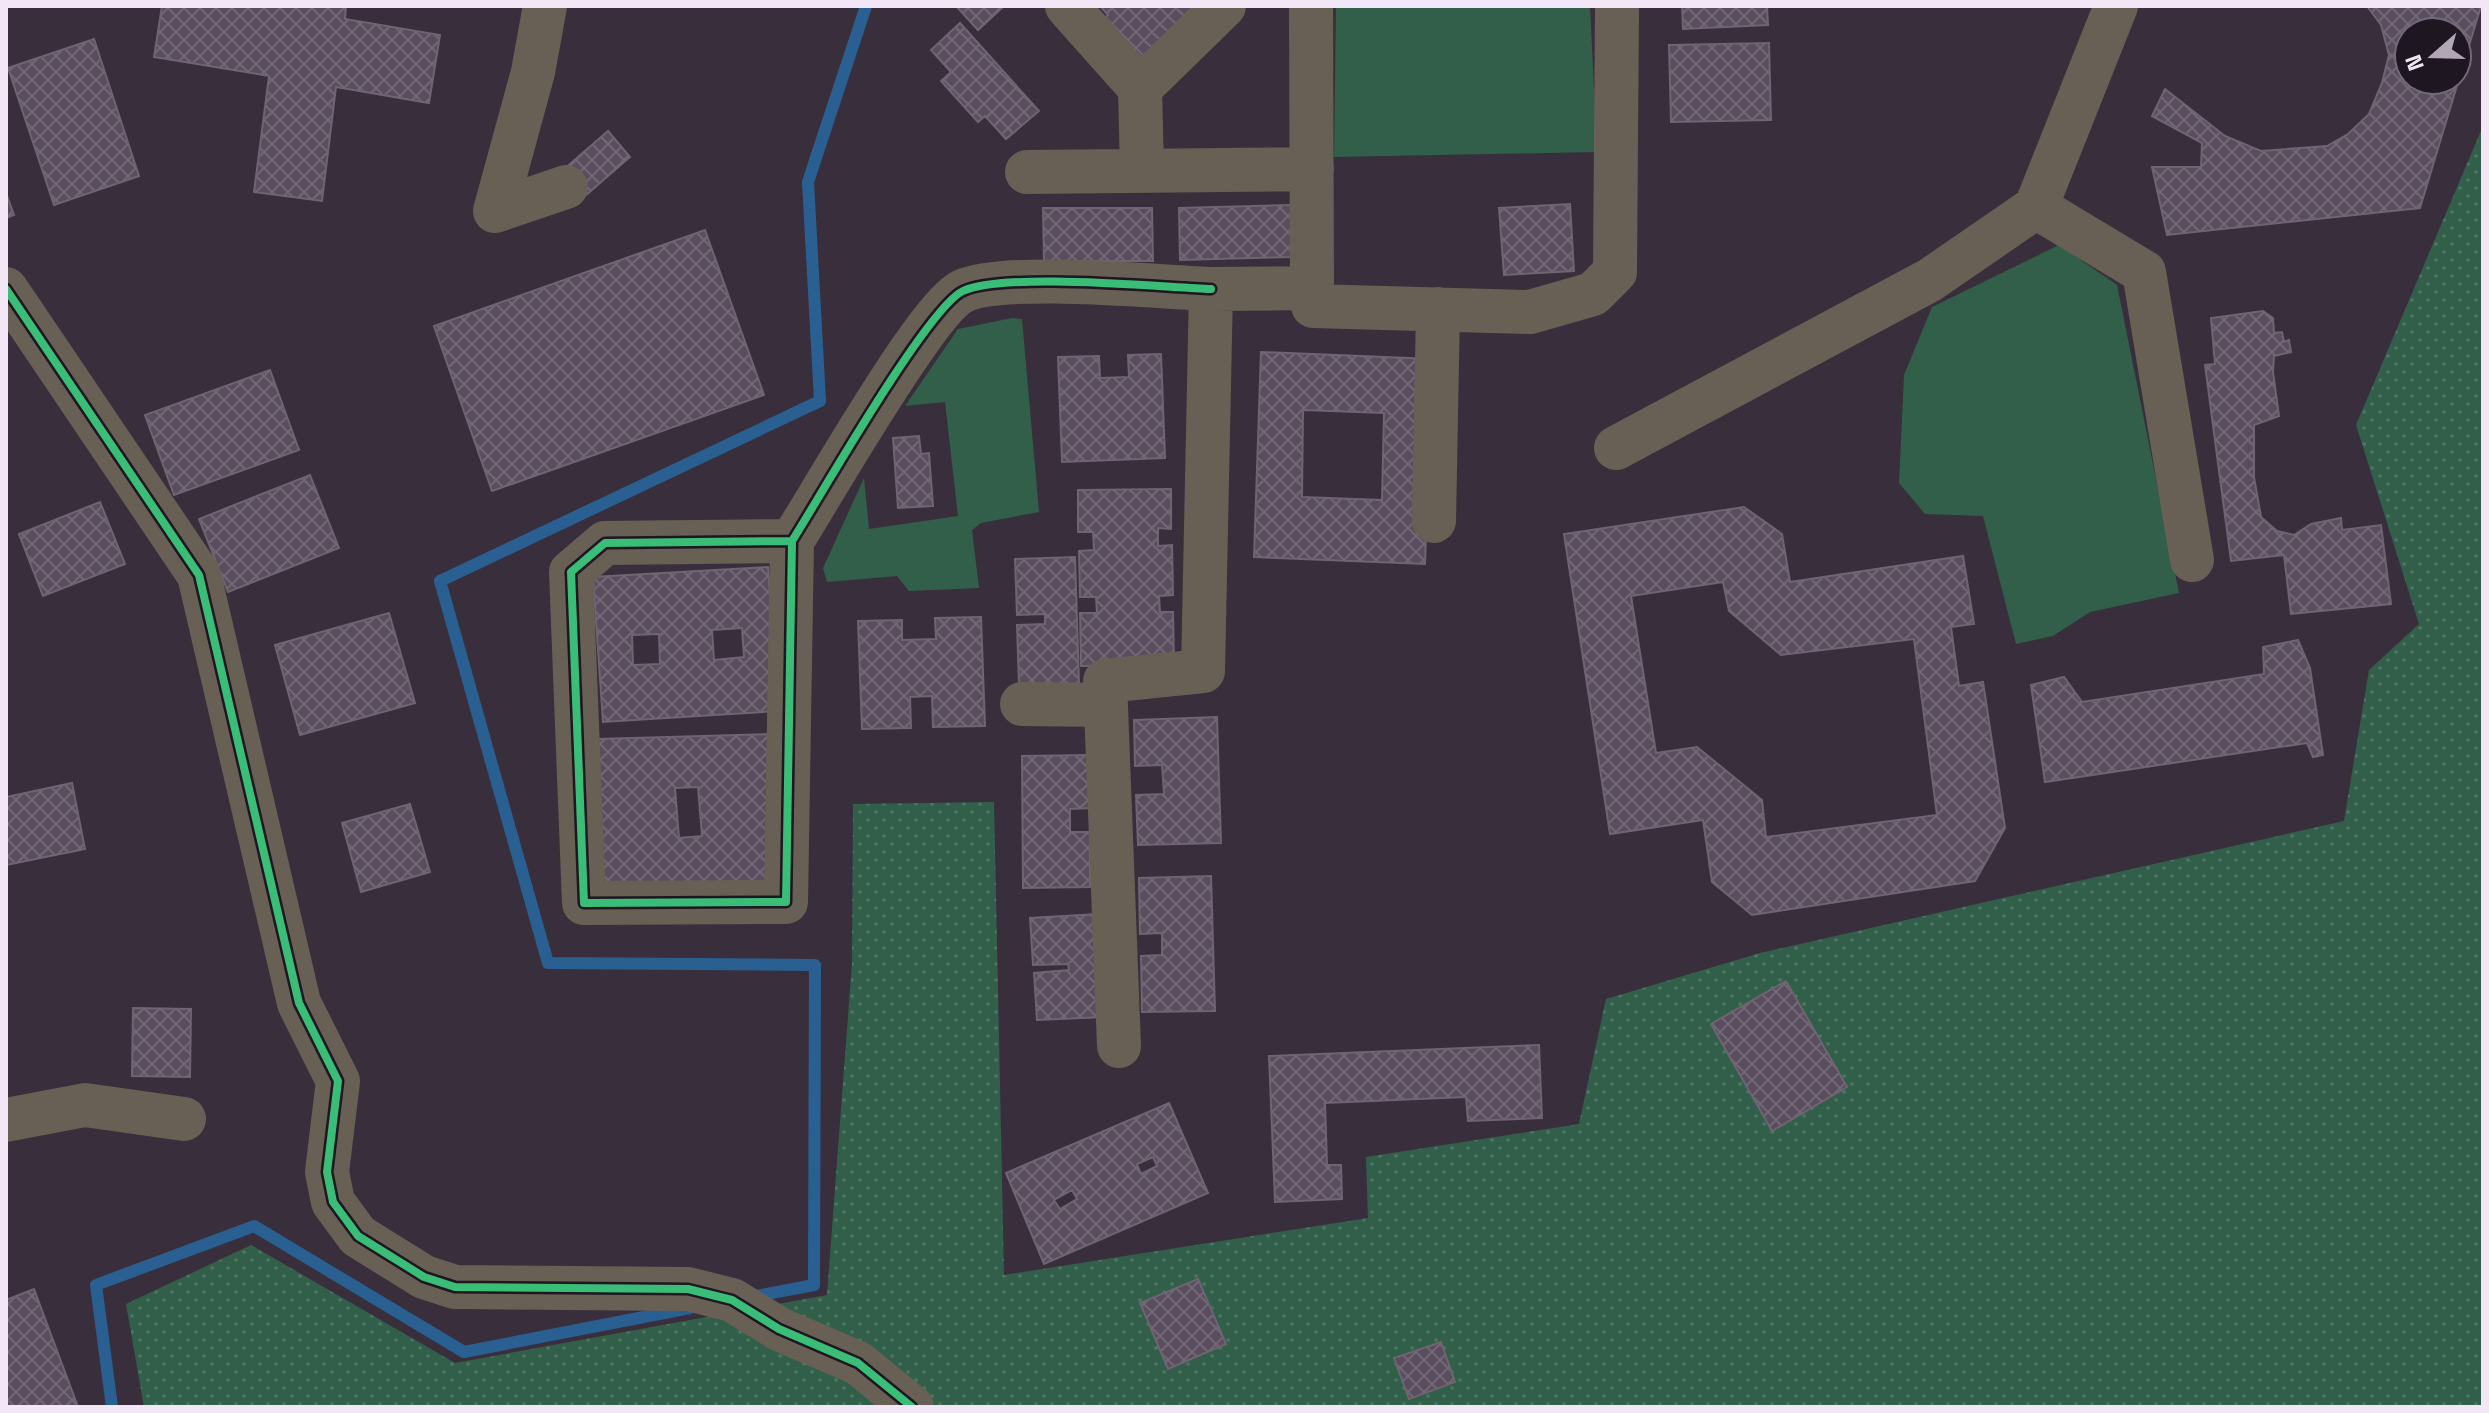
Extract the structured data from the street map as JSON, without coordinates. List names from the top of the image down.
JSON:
{
  "north": "left"
}
